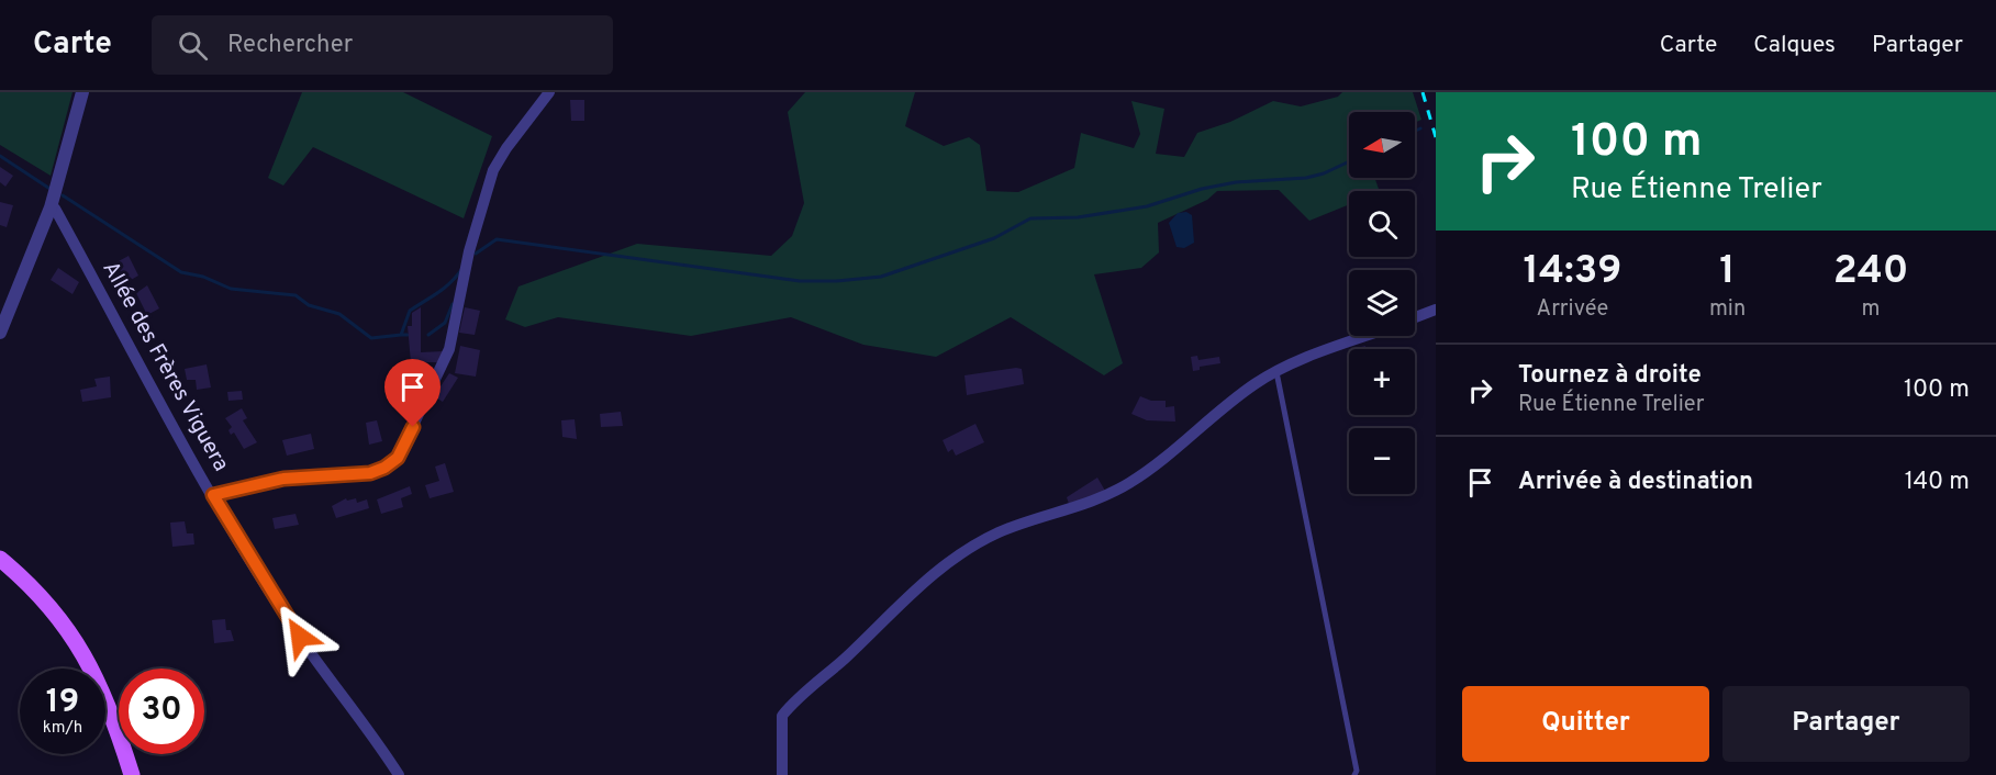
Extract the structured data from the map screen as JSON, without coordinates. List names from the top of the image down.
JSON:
{
  "streets": {
    "street": ["Allée des Frères Viguera"]
  },
  "north": "left",
  "page": {
    "header": "Carte",
    "search": "Rechercher",
    "nav": ["Carte", "Calques", "Partager"],
    "turn": ["100 m", "Rue Étienne Trelier"],
    "map_buttons": ["+", "−"],
    "eta": [
      "14:39",
      "Arrivée",
      "1",
      "min",
      "240",
      "m"
    ],
    "list": [
      {
        "name": "Tournez à droite",
        "note": "Rue Étienne Trelier",
        "value": "100 m"
      },
      {
        "name": "Arrivée à destination",
        "value": "140 m"
      }
    ],
    "speed": "19 km/h",
    "limit": "30",
    "buttons": ["Quitter", "Partager"]
  }
}
